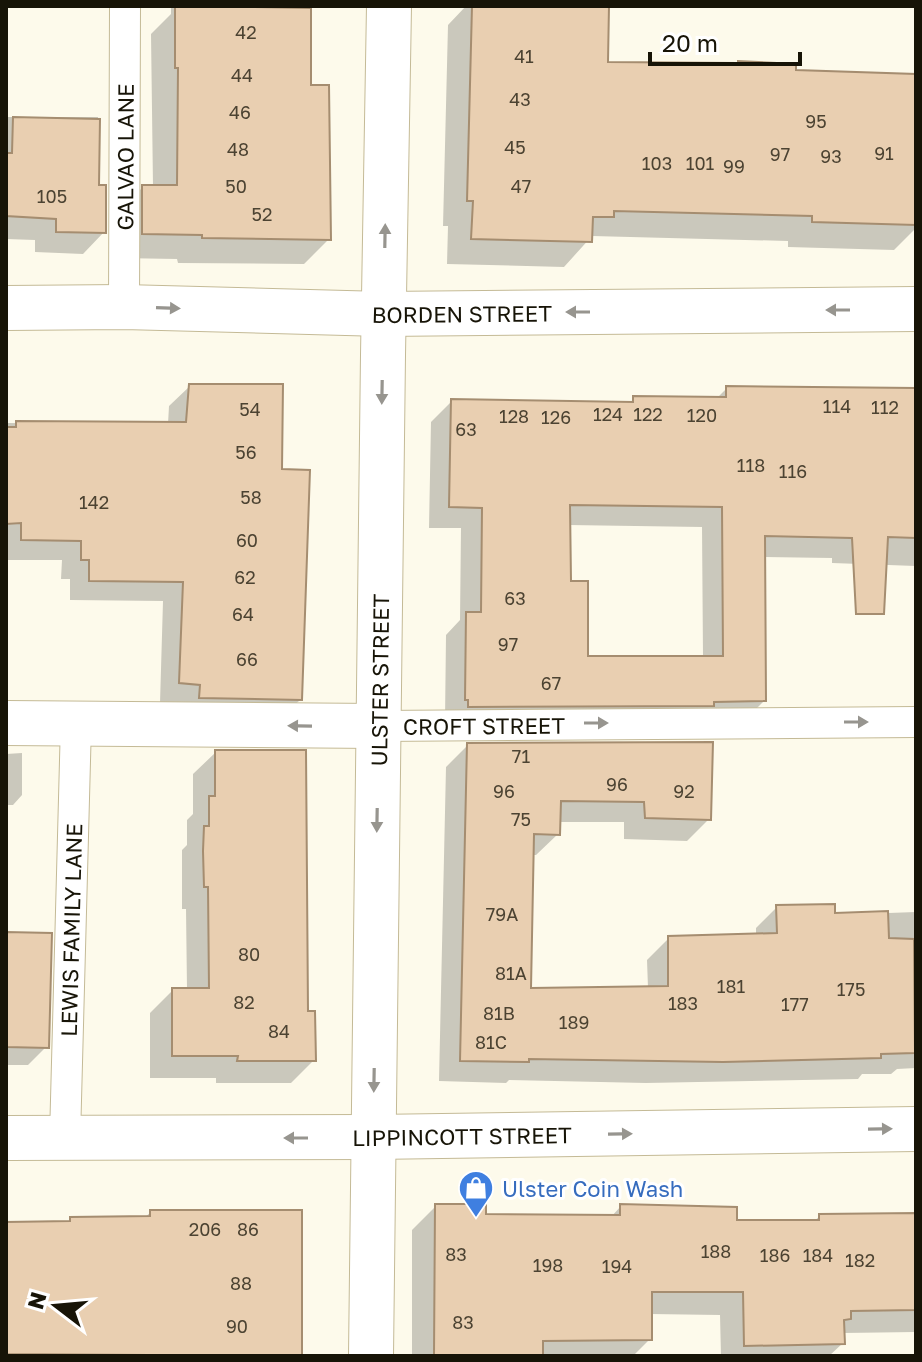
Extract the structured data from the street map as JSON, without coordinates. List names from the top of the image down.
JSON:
{
  "streets": {
    "street": [
      "BORDEN STREET",
      "ULSTER STREET",
      "CROFT STREET",
      "LIPPINCOTT STREET"
    ],
    "lane": ["GALVAO LANE", "LEWIS FAMILY LANE"]
  },
  "crossings": [
    ["GALVAO LANE", "BORDEN STREET"],
    ["BORDEN STREET", "ULSTER STREET"],
    ["ULSTER STREET", "CROFT STREET"],
    ["ULSTER STREET", "LIPPINCOTT STREET"],
    ["CROFT STREET", "LEWIS FAMILY LANE"],
    ["LEWIS FAMILY LANE", "LIPPINCOTT STREET"]
  ],
  "places": {
    "shop": ["Ulster Coin Wash"]
  },
  "house_numbers": [
    "42",
    "41",
    "44",
    "43",
    "46",
    "95",
    "45",
    "48",
    "91",
    "97",
    "93",
    "103",
    "101",
    "99",
    "50",
    "47",
    "105",
    "52",
    "114",
    "112",
    "54",
    "124",
    "122",
    "120",
    "128",
    "126",
    "63",
    "56",
    "118",
    "116",
    "58",
    "142",
    "60",
    "62",
    "63",
    "64",
    "97",
    "66",
    "67",
    "71",
    "96",
    "96",
    "92",
    "75",
    "79A",
    "80",
    "81A",
    "181",
    "175",
    "82",
    "183",
    "177",
    "81B",
    "189",
    "84",
    "81C",
    "206",
    "86",
    "188",
    "83",
    "186",
    "184",
    "182",
    "198",
    "194",
    "88",
    "83",
    "90"
  ],
  "scale_bar": "20 m",
  "north": "left"
}
